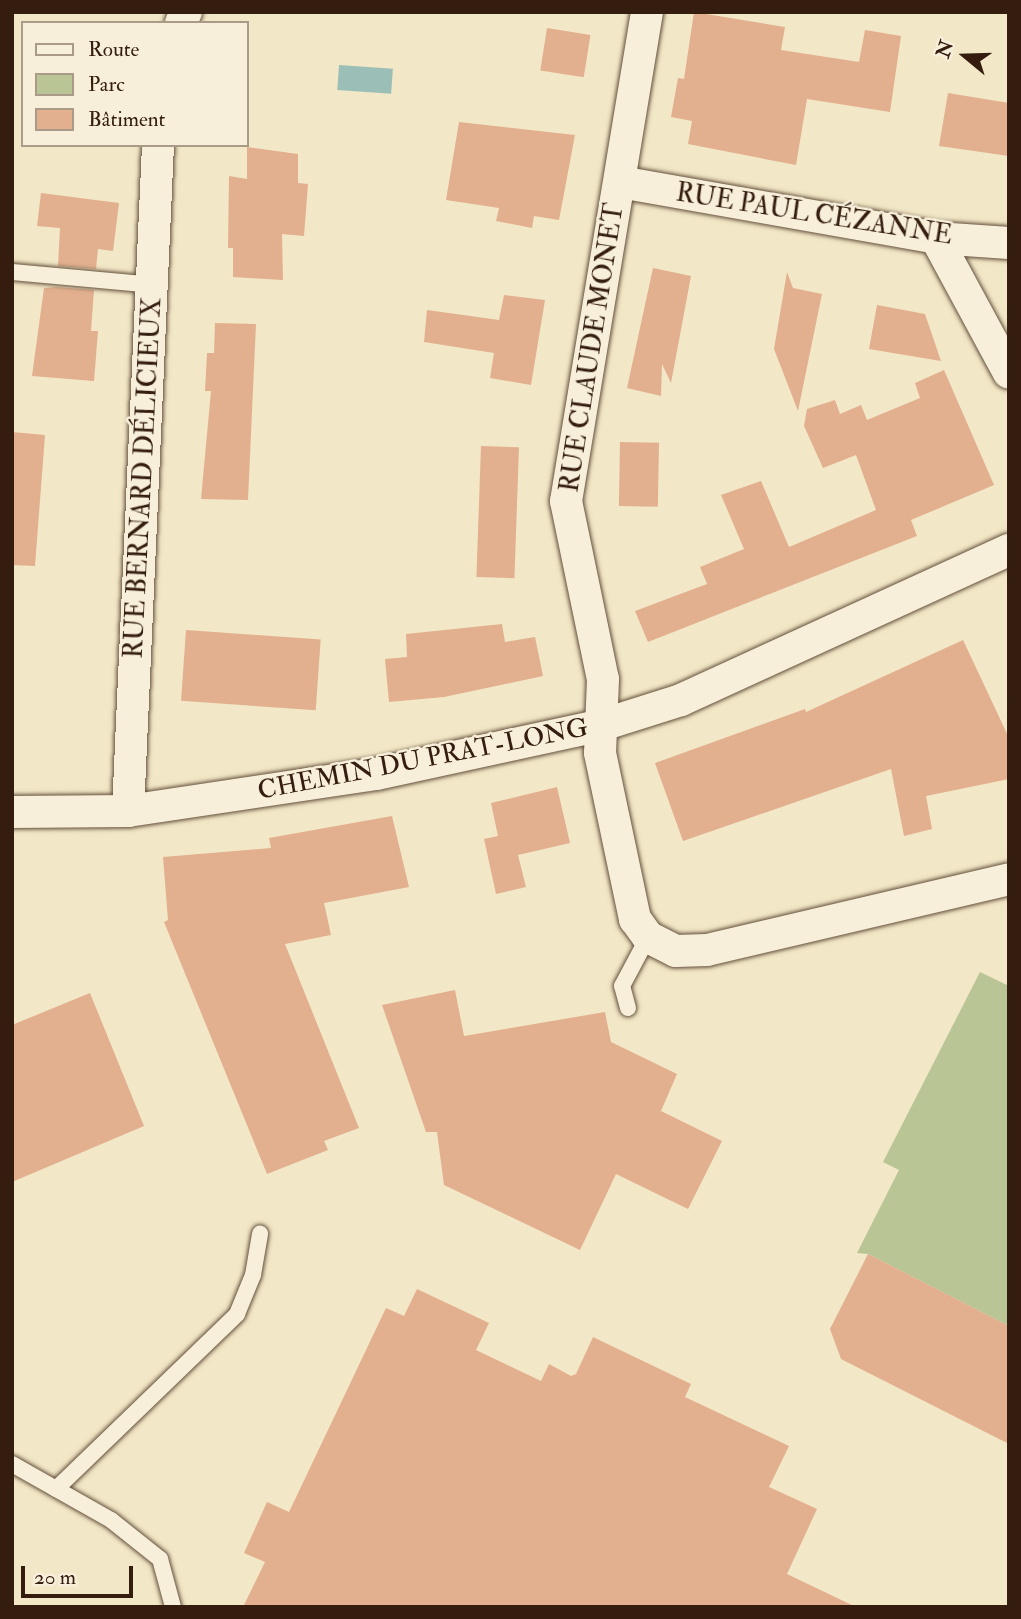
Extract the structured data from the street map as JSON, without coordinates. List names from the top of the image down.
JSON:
{
  "streets": {
    "street": [
      "RUE PAUL CÉZANNE",
      "RUE CLAUDE MONET",
      "RUE BERNARD DÉLICIEUX",
      "CHEMIN DU PRAT-LONG"
    ]
  },
  "crossings": [
    ["RUE PAUL CÉZANNE", "RUE CLAUDE MONET"],
    ["RUE CLAUDE MONET", "CHEMIN DU PRAT-LONG"],
    ["RUE BERNARD DÉLICIEUX", "CHEMIN DU PRAT-LONG"]
  ],
  "legend": ["Route", "Parc", "Bâtiment"],
  "scale_bar": "20 m",
  "north": "left"
}
